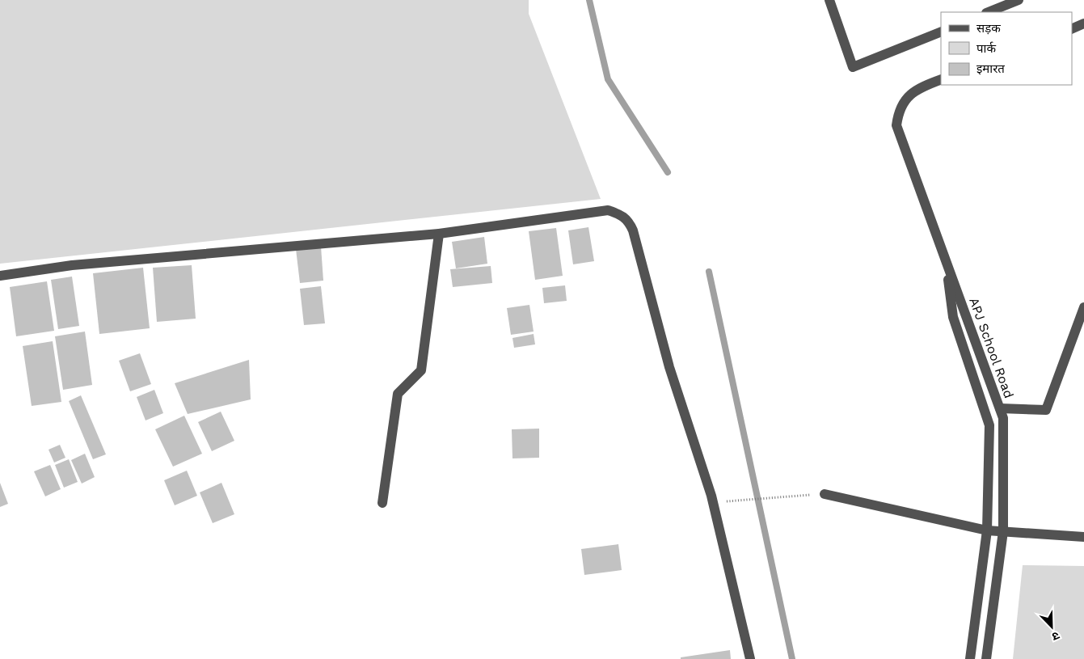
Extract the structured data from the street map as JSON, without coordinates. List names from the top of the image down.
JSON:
{
  "streets": {
    "street": ["APJ School Road"]
  },
  "legend": ["सड़क", "पार्क", "इमारत"],
  "north": "bottom right"
}
